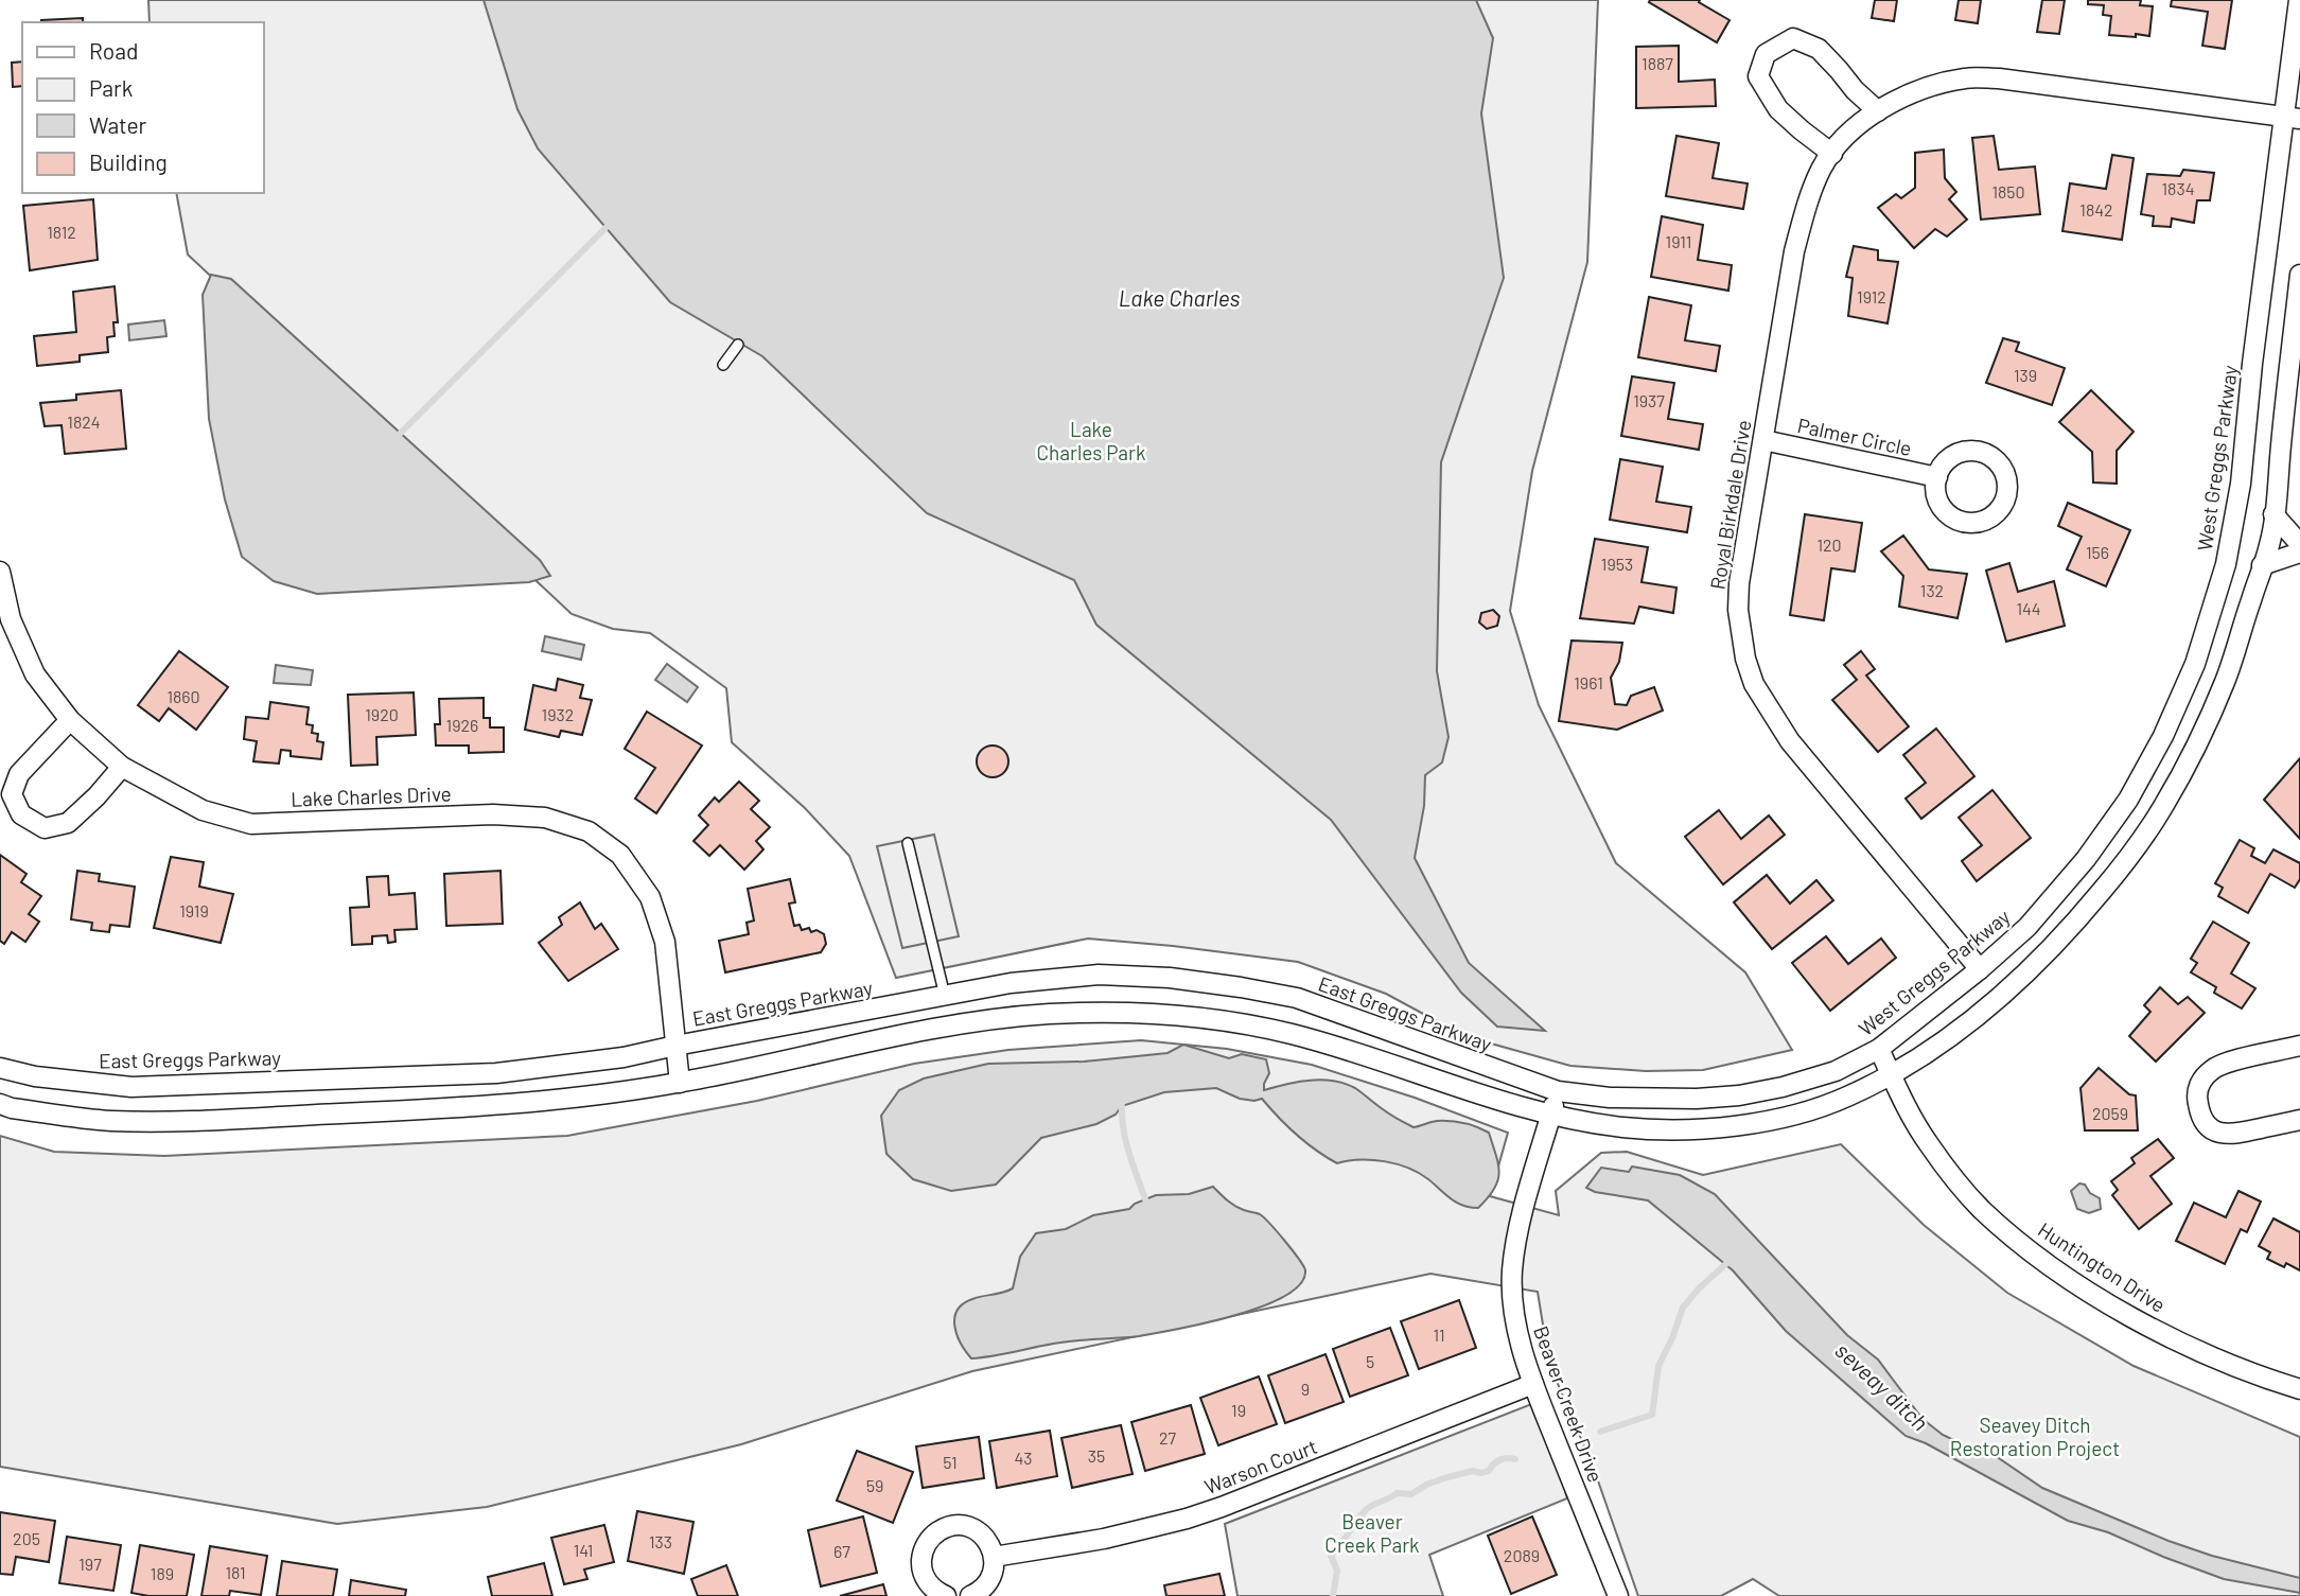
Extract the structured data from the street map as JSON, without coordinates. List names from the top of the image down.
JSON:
{
  "streets": {
    "street": [
      "Palmer Circle",
      "West Greggs Parkway",
      "Royal Birkdale Drive",
      "Lake Charles Drive",
      "East Greggs Parkway",
      "Huntington Drive",
      "Beaver Creek Drive",
      "Warson Court"
    ]
  },
  "crossings": [
    ["Palmer Circle", "Royal Birkdale Drive"],
    ["West Greggs Parkway", "Royal Birkdale Drive"],
    ["West Greggs Parkway", "East Greggs Parkway"],
    ["West Greggs Parkway", "Huntington Drive"],
    ["West Greggs Parkway", "Beaver Creek Drive"],
    ["Lake Charles Drive", "East Greggs Parkway"],
    ["East Greggs Parkway", "Beaver Creek Drive"],
    ["Beaver Creek Drive", "Warson Court"]
  ],
  "water": ["Lake Charles", "seveay ditch"],
  "parks": ["Lake Charles Park", "Seavey Ditch Restoration Project", "Beaver Creek Park"],
  "house_numbers": [
    "1887",
    "1834",
    "1850",
    "1842",
    "1812",
    "1911",
    "1912",
    "139",
    "1937",
    "1824",
    "120",
    "156",
    "1953",
    "132",
    "144",
    "1961",
    "1860",
    "1920",
    "1932",
    "1926",
    "1919",
    "2059",
    "11",
    "5",
    "9",
    "19",
    "27",
    "35",
    "43",
    "51",
    "59",
    "205",
    "133",
    "141",
    "67",
    "2089",
    "197",
    "181",
    "189"
  ],
  "legend": [
    "Road",
    "Park",
    "Water",
    "Building"
  ]
}
